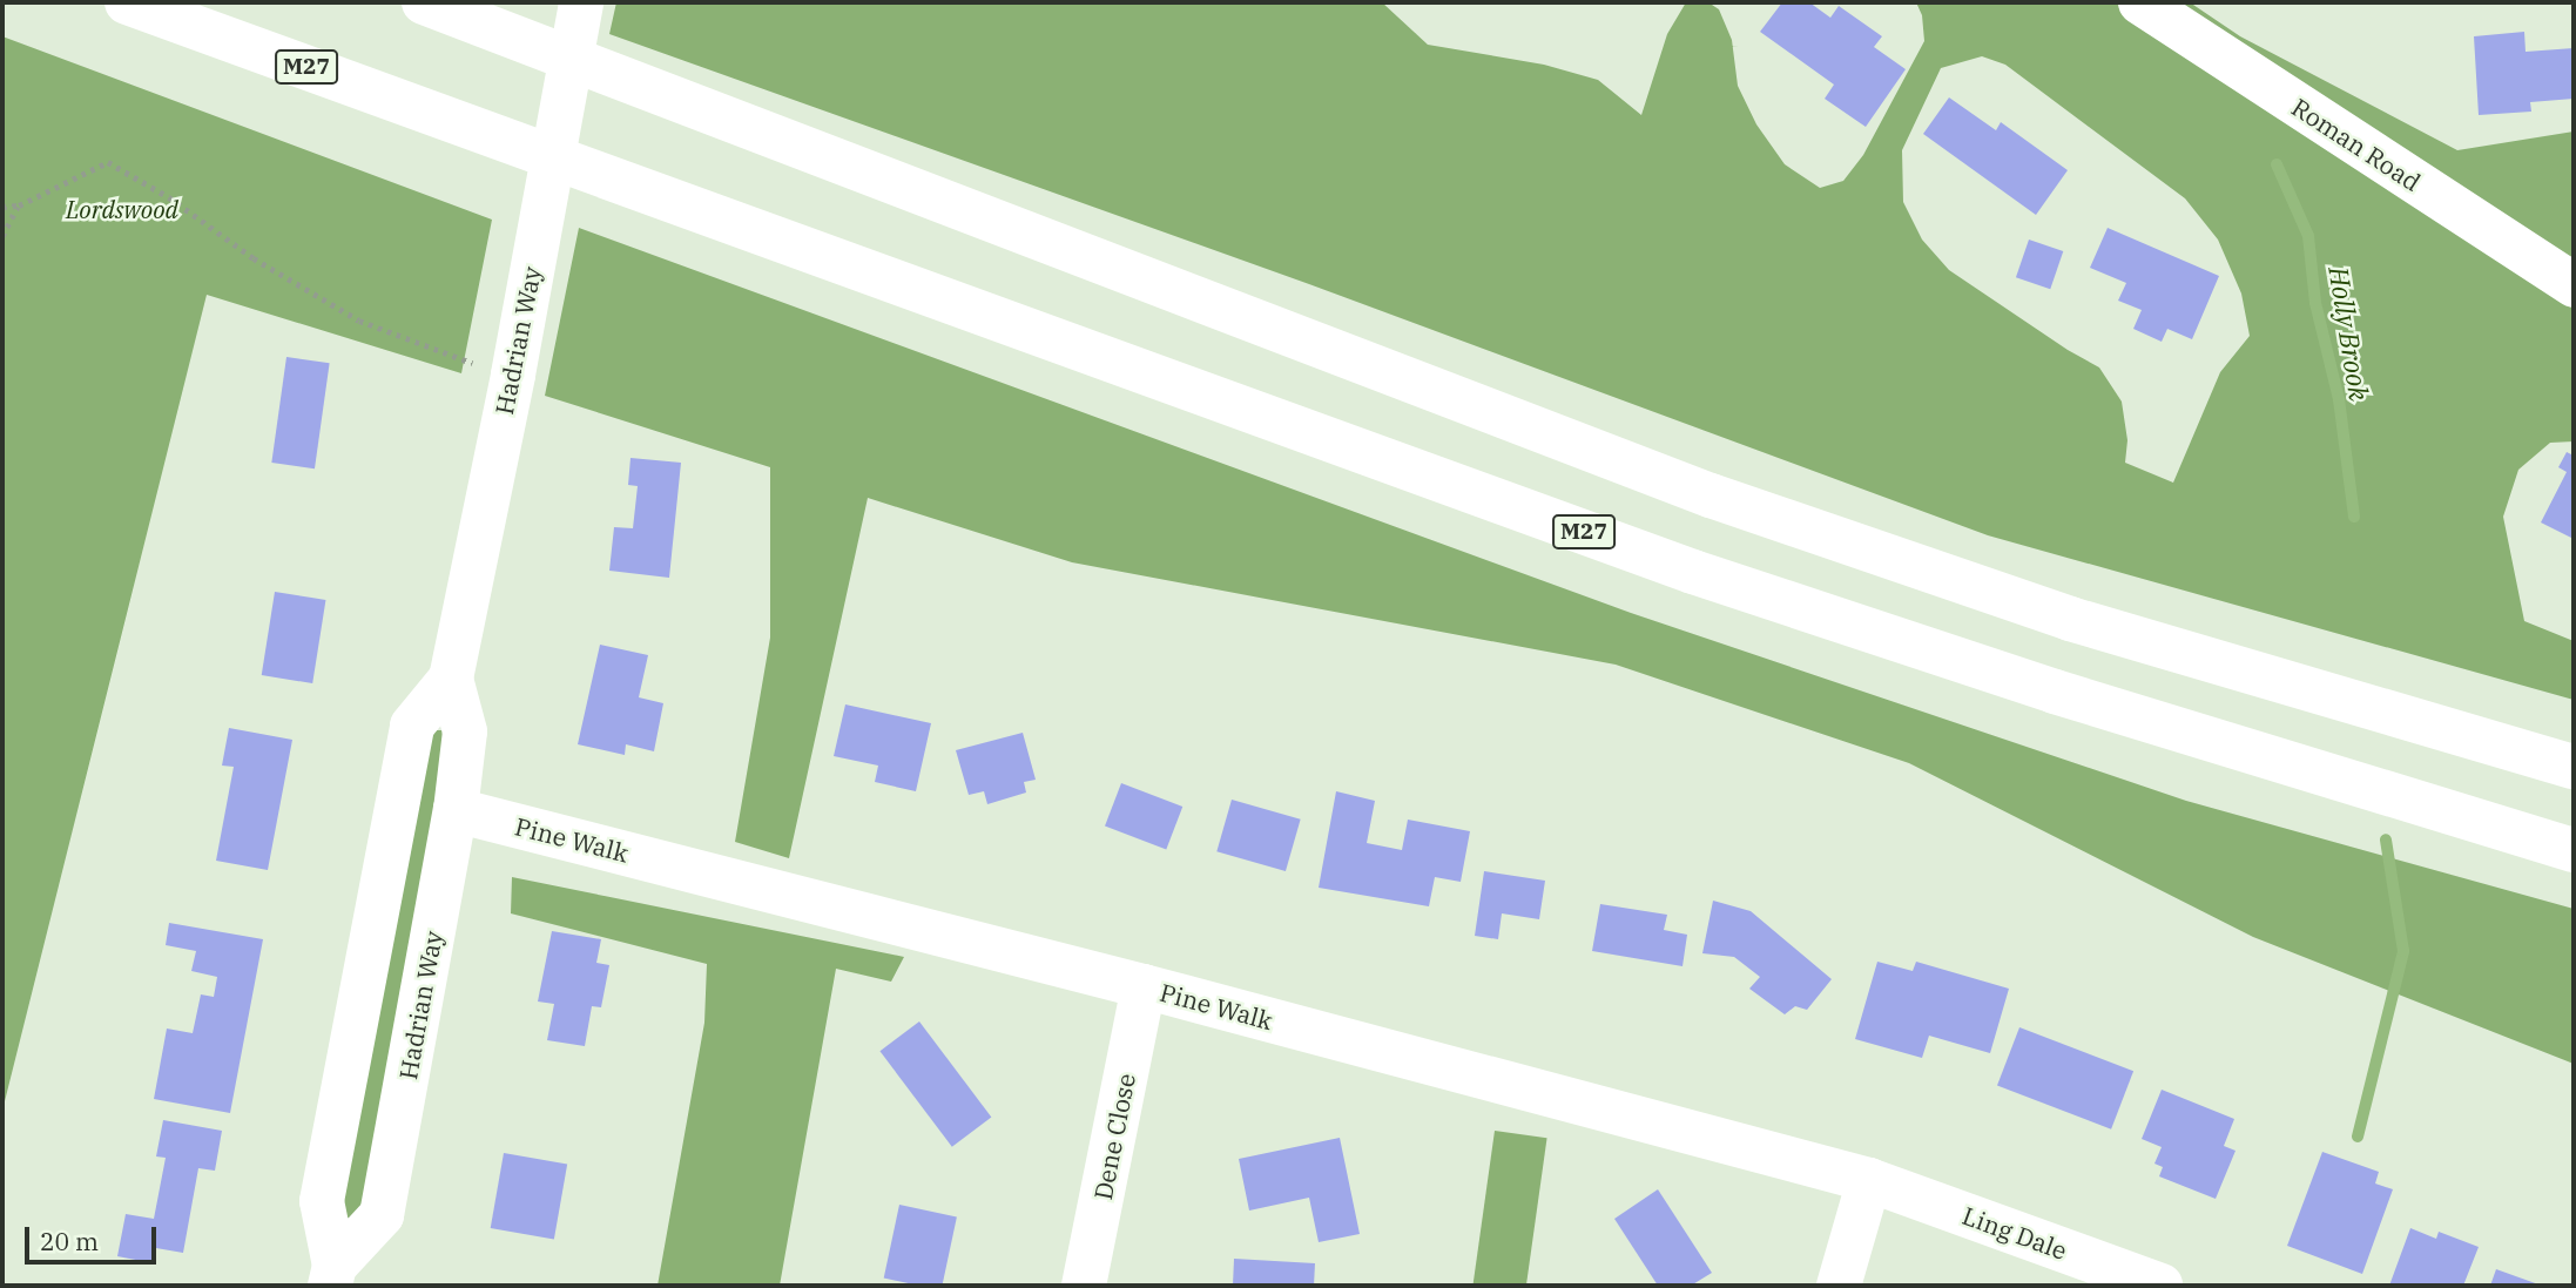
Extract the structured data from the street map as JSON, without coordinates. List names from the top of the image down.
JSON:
{
  "streets": {
    "main road": [
      "M27",
      "Roman Road",
      "Hadrian Way",
      "Pine Walk",
      "Dene Close",
      "Ling Dale"
    ]
  },
  "crossings": [
    ["Hadrian Way", "Pine Walk"],
    ["Pine Walk", "Dene Close"],
    ["Pine Walk", "Ling Dale"]
  ],
  "water": ["Holly Brook"],
  "parks": ["Lordswood"],
  "scale_bar": "20 m"
}
